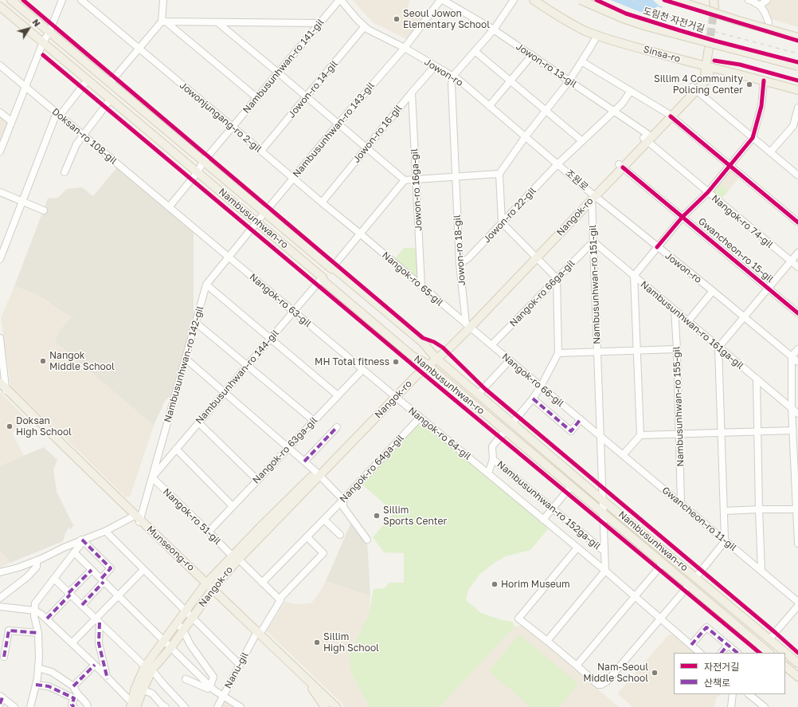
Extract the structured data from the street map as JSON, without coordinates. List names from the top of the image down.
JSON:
{
  "streets": {
    "main road": [
      "Sinsa-ro",
      "Nangok-ro",
      "Nambusunhwan-ro",
      "Munseong-ro"
    ],
    "street": [
      "Jowon-ro 13-gil",
      "Nambusunhwan-ro 141-gil",
      "Jowon-ro",
      "Jowon-ro 14-gil",
      "Jowonjungang-ro 2-gil",
      "Nambusunhwan-ro 143-gil",
      "Jowon-ro 16-gil",
      "Doksan-ro 108-gil",
      "조원로",
      "Jowon-ro 16ga-gil",
      "Jowon-ro 22-gil",
      "Nangok-ro 74-gil",
      "Jowon-ro 18-gil",
      "Gwancheon-ro 15-gil",
      "Nangok-ro 65-gil",
      "Nambusunhwan-ro 151-gil",
      "Nangok-ro 66ga-gil",
      "Nangok-ro 63-gil",
      "Nambusunhwan-ro 161ga-gil",
      "Nambusunhwan-ro 142-gil",
      "Nambusunhwan-ro 144-gil",
      "Nangok-ro 66-gil",
      "Nambusunhwan-ro 155-gil",
      "Nangok-ro 64-gil",
      "Nangok-ro 63ga-gil",
      "Nangok-ro 64ga-gil",
      "Nambusunhwan-ro 152ga-gil",
      "Nangok-ro 51-gil",
      "Gwancheon-ro 11-gil",
      "Nanu-gil"
    ],
    "cycle path": ["도림천 자전거길"]
  },
  "crossings": [
    ["Jowon-ro 13-gil", "Nambusunhwan-ro 143-gil"],
    ["Jowon-ro 13-gil", "Jowon-ro 22-gil"],
    ["Jowon-ro 13-gil", "Nangok-ro 74-gil"],
    ["Nambusunhwan-ro 141-gil", "Jowon-ro"],
    ["Nambusunhwan-ro 141-gil", "Jowonjungang-ro 2-gil"],
    ["Nambusunhwan-ro 141-gil", "Doksan-ro 108-gil"],
    ["Nambusunhwan-ro 141-gil", "Nambusunhwan-ro"],
    ["Nambusunhwan-ro 141-gil", "Nangok-ro 63-gil"],
    ["Jowon-ro", "Jowon-ro 14-gil"],
    ["Jowon-ro", "Nambusunhwan-ro 143-gil"],
    ["Jowon-ro", "Jowon-ro 16-gil"],
    ["Jowon-ro", "조원로"],
    ["Jowon-ro", "Jowon-ro 22-gil"],
    ["Jowon-ro", "Nangok-ro"],
    ["Jowon-ro", "Jowon-ro 18-gil"],
    ["Jowon-ro", "Nambusunhwan-ro 151-gil"],
    ["Jowon-ro 14-gil", "Jowonjungang-ro 2-gil"],
    ["Jowonjungang-ro 2-gil", "Nambusunhwan-ro 143-gil"],
    ["Jowonjungang-ro 2-gil", "Jowon-ro 16-gil"],
    ["Jowonjungang-ro 2-gil", "Nangok-ro 65-gil"],
    ["Nambusunhwan-ro 143-gil", "Nambusunhwan-ro"],
    ["Nambusunhwan-ro 143-gil", "Nambusunhwan-ro 142-gil"],
    ["Jowon-ro 16-gil", "Jowon-ro 16ga-gil"],
    ["Doksan-ro 108-gil", "Nangok-ro 63-gil"],
    ["조원로", "Jowon-ro 22-gil"],
    ["조원로", "Nangok-ro"],
    ["조원로", "Nambusunhwan-ro 151-gil"],
    ["Jowon-ro 16ga-gil", "Nangok-ro 65-gil"],
    ["Jowon-ro 22-gil", "Jowon-ro 18-gil"],
    ["Nangok-ro", "Nambusunhwan-ro"],
    ["Nangok-ro", "Jowon-ro 18-gil"],
    ["Nangok-ro", "Gwancheon-ro 15-gil"],
    ["Nangok-ro", "Nangok-ro 65-gil"],
    ["Nangok-ro", "Nambusunhwan-ro 151-gil"],
    ["Nangok-ro", "Nangok-ro 63-gil"],
    ["Nangok-ro", "Nangok-ro 66-gil"],
    ["Nangok-ro", "Nangok-ro 64-gil"],
    ["Nangok-ro", "Nangok-ro 51-gil"],
    ["Nangok-ro", "Munseong-ro"],
    ["Nambusunhwan-ro", "Nambusunhwan-ro 151-gil"],
    ["Nambusunhwan-ro", "Nambusunhwan-ro 142-gil"],
    ["Nambusunhwan-ro", "Nambusunhwan-ro 144-gil"],
    ["Nambusunhwan-ro", "Nangok-ro 66-gil"],
    ["Jowon-ro 18-gil", "Nangok-ro 65-gil"],
    ["Jowon-ro 18-gil", "Nangok-ro 66-gil"],
    ["Nangok-ro 65-gil", "Nangok-ro 66-gil"],
    ["Nambusunhwan-ro 151-gil", "Nangok-ro 66ga-gil"],
    ["Nambusunhwan-ro 151-gil", "Nambusunhwan-ro 161ga-gil"],
    ["Nambusunhwan-ro 151-gil", "Nangok-ro 66-gil"],
    ["Nambusunhwan-ro 151-gil", "Nambusunhwan-ro 155-gil"],
    ["Nambusunhwan-ro 151-gil", "Nangok-ro 64-gil"],
    ["Nambusunhwan-ro 151-gil", "Nambusunhwan-ro 152ga-gil"],
    ["Nambusunhwan-ro 151-gil", "Gwancheon-ro 11-gil"],
    ["Nangok-ro 66ga-gil", "Nambusunhwan-ro 161ga-gil"],
    ["Nangok-ro 66ga-gil", "Nangok-ro 66-gil"],
    ["Nangok-ro 63-gil", "Nambusunhwan-ro 142-gil"],
    ["Nangok-ro 63-gil", "Nambusunhwan-ro 144-gil"],
    ["Nangok-ro 63-gil", "Nangok-ro 64-gil"],
    ["Nangok-ro 63-gil", "Nangok-ro 63ga-gil"],
    ["Nambusunhwan-ro 161ga-gil", "Nambusunhwan-ro 155-gil"],
    ["Nambusunhwan-ro 142-gil", "Nambusunhwan-ro 144-gil"],
    ["Nambusunhwan-ro 142-gil", "Nangok-ro 51-gil"],
    ["Nambusunhwan-ro 142-gil", "Munseong-ro"],
    ["Nambusunhwan-ro 144-gil", "Nangok-ro 51-gil"],
    ["Nangok-ro 66-gil", "Gwancheon-ro 11-gil"],
    ["Nambusunhwan-ro 155-gil", "Gwancheon-ro 11-gil"],
    ["Nangok-ro 64-gil", "Nangok-ro 64ga-gil"],
    ["Nangok-ro 63ga-gil", "Nangok-ro 51-gil"],
    ["Nangok-ro 64ga-gil", "Nangok-ro 51-gil"],
    ["Nangok-ro 64ga-gil", "Nanu-gil"],
    ["Nangok-ro 51-gil", "Nanu-gil"],
    ["Munseong-ro", "Nanu-gil"]
  ],
  "places": [
    "Seoul Jowon Elementary School",
    "Sillim 4 Community Policing Center",
    "Nangok Middle School",
    "MH Total fitness",
    "Doksan High School",
    "Sillim Sports Center",
    "Horim Museum",
    "Sillim High School",
    "Nam-Seoul Middle School"
  ],
  "legend": ["자전거길", "산책로"],
  "north": "top right"
}
